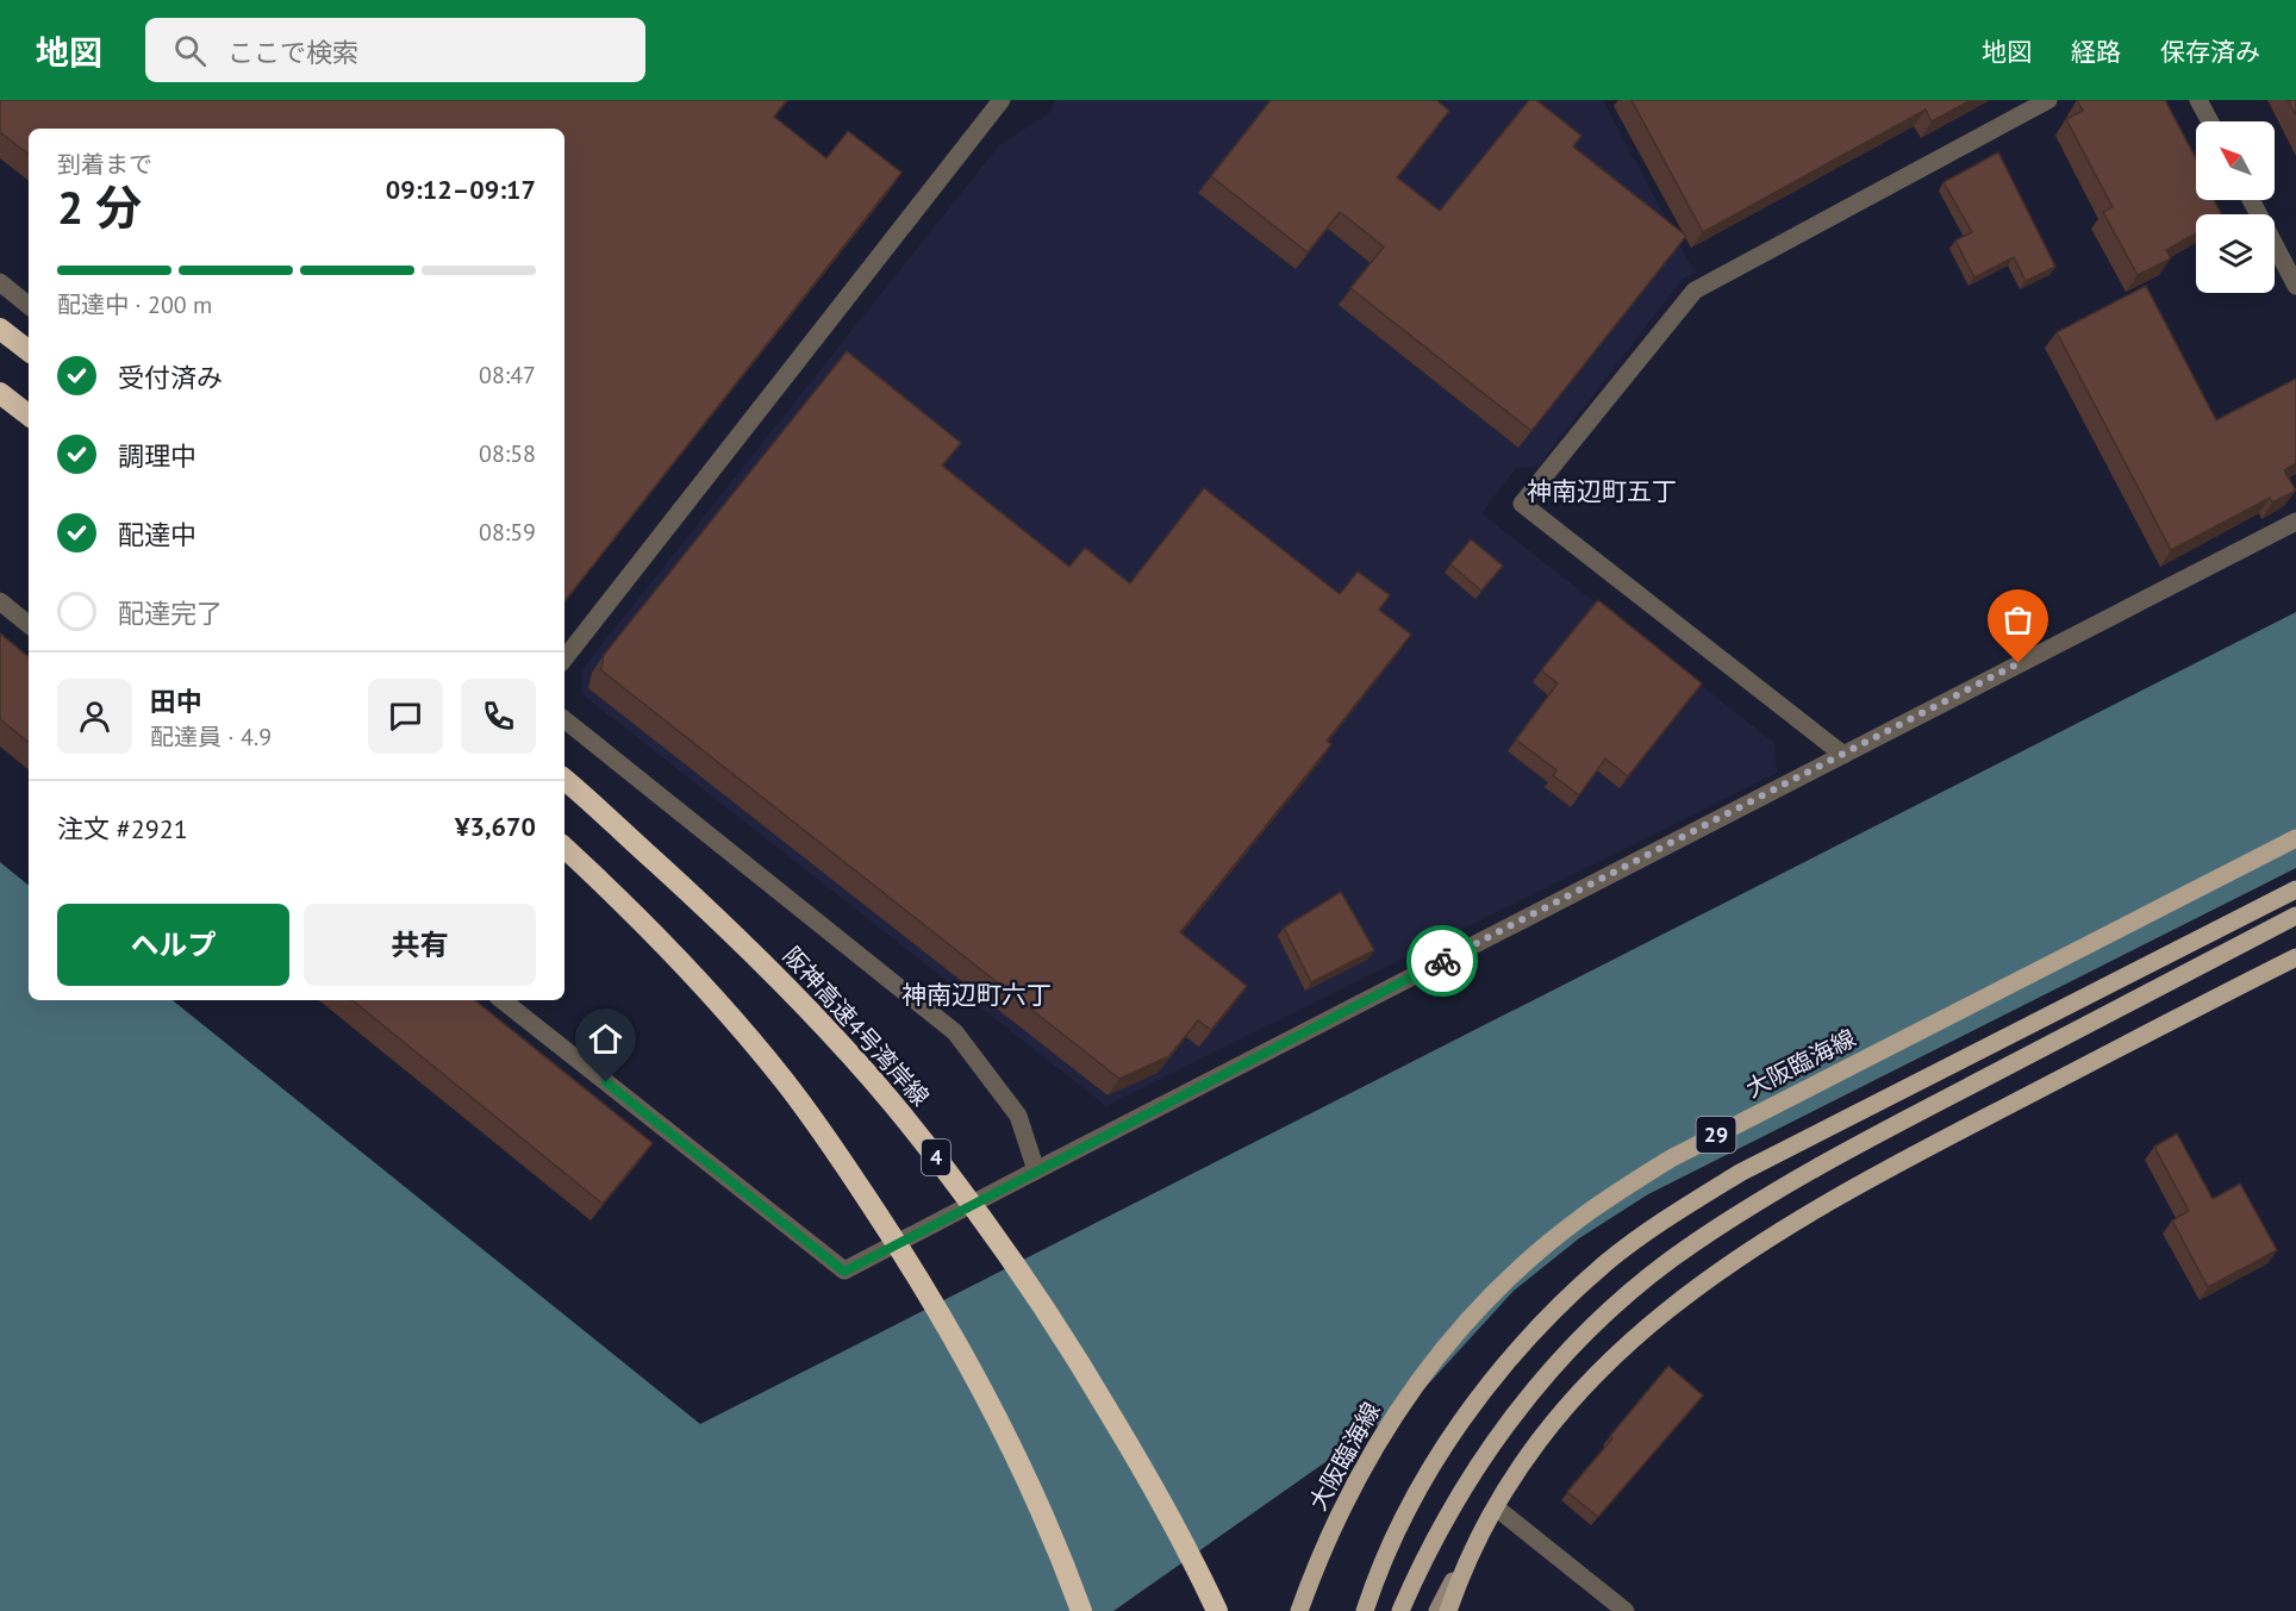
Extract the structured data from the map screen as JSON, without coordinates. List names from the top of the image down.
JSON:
{
  "streets": {
    "highway": ["阪神高速4号湾岸線", "4"],
    "main road": ["大阪臨海線", "29"]
  },
  "districts": ["神南辺町五丁", "神南辺町六丁"],
  "north": "top left",
  "page": {
    "header": "地図",
    "search": "ここで検索",
    "nav": ["地図", "経路", "保存済み"],
    "heading": ["2 分", "到着まで", "09:12–09:17"],
    "panel": [
      "田中",
      "配達員 · 4.9",
      "注文 #2921",
      "¥3,670"
    ],
    "bar": "配達中 · 200 m",
    "list": [
      ["受付済み", "08:47"],
      ["調理中", "08:58"],
      ["配達中", "08:59"],
      "配達完了"
    ],
    "buttons": ["ヘルプ", "共有"]
  }
}
